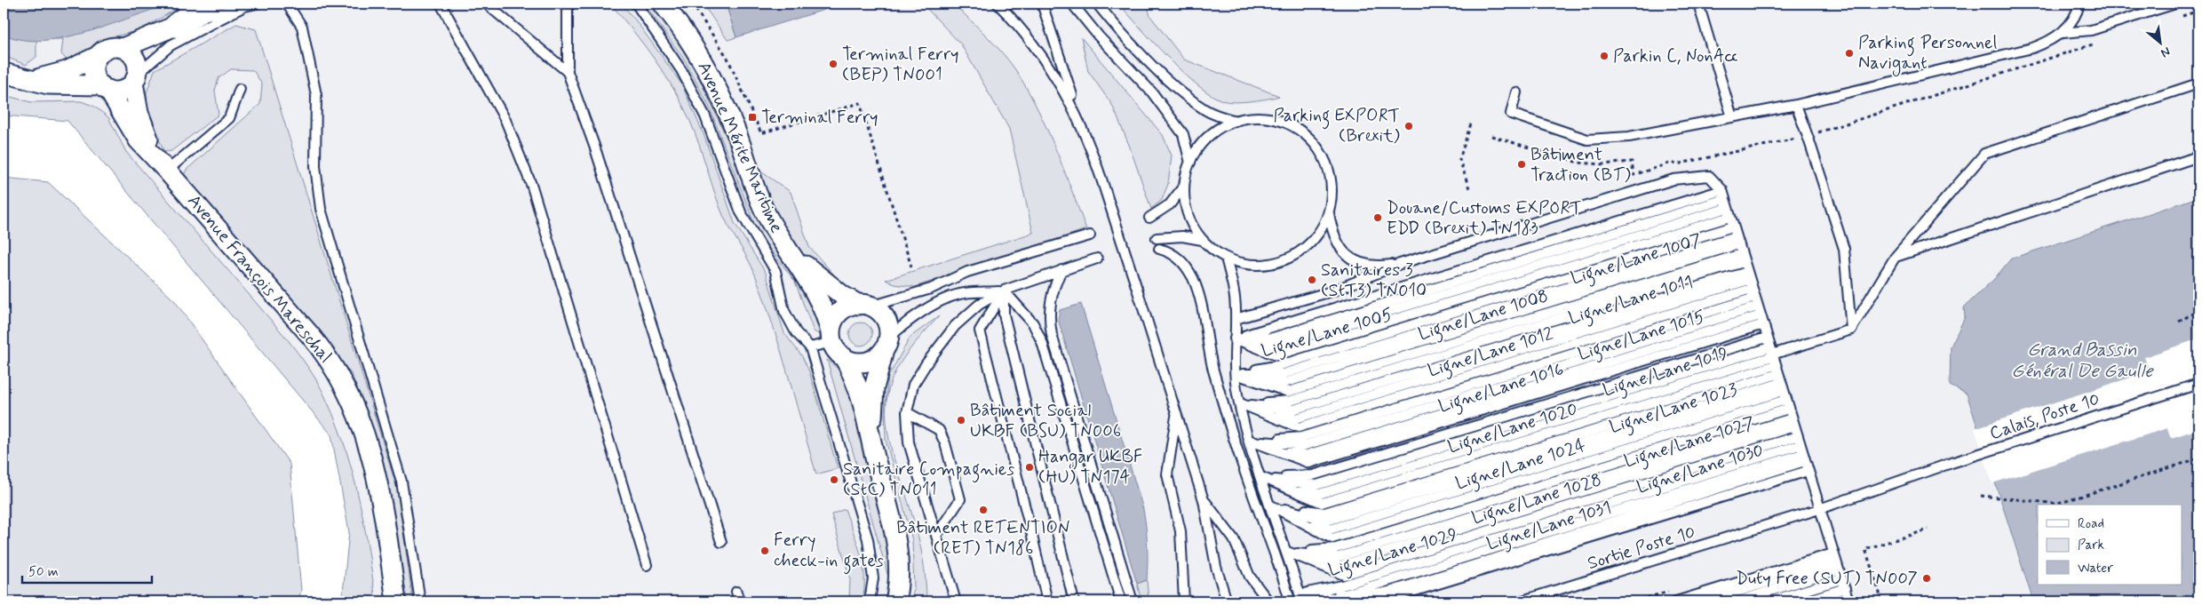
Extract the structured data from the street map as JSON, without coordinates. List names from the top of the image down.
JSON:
{
  "streets": {
    "street": ["Avenue Mérite Maritime", "Avenue François Mareschal"],
    "lane": [
      "Ligne/Lane 1011",
      "Ligne/Lane 1008",
      "Ligne/Lane 1005",
      "Ligne/Lane 1015",
      "Ligne/Lane 1023",
      "Calais, Poste 10",
      "Ligne/Lane 1020",
      "Ligne/Lane 1028",
      "Ligne/Lane 1031",
      "Sortie Poste 10",
      "Ligne/Lane 1029"
    ]
  },
  "crossings": [
    ["Ligne/Lane 1011", "Ligne/Lane 1008"],
    ["Ligne/Lane 1011", "Ligne/Lane 1015"],
    ["Ligne/Lane 1008", "Ligne/Lane 1005"],
    ["Ligne/Lane 1008", "Ligne/Lane 1015"],
    ["Ligne/Lane 1023", "Ligne/Lane 1020"],
    ["Calais, Poste 10", "Sortie Poste 10"],
    ["Ligne/Lane 1028", "Ligne/Lane 1031"],
    ["Ligne/Lane 1028", "Ligne/Lane 1029"],
    ["Ligne/Lane 1031", "Ligne/Lane 1029"]
  ],
  "water": ["Grand Bassin Général De Gaulle"],
  "places": {
    "other": [
      "Parking Personnel Navigant",
      "Parkin C, NonAcc",
      "Terminal Ferry (BEP) TN001",
      "Parking EXPORT (Brexit)",
      "Bâtiment Traction (BT)",
      "Douane/Customs EXPORT EDD (Brexit) TN183",
      "Sanitaires 3 (StT3) TN010",
      "Bâtiment Social UKBF (BSU) TN006",
      "Hangar UKBF (HU) TN174",
      "Sanitaire Compagnies (StC) TN011",
      "Bâtiment RETENTION (RET) TN186",
      "Ferry check-in gates",
      "Duty Free (SUT) TN007"
    ],
    "transit": ["Terminal Ferry"]
  },
  "legend": ["Road", "Park", "Water"],
  "scale_bar": "50 m",
  "north": "bottom right"
}
